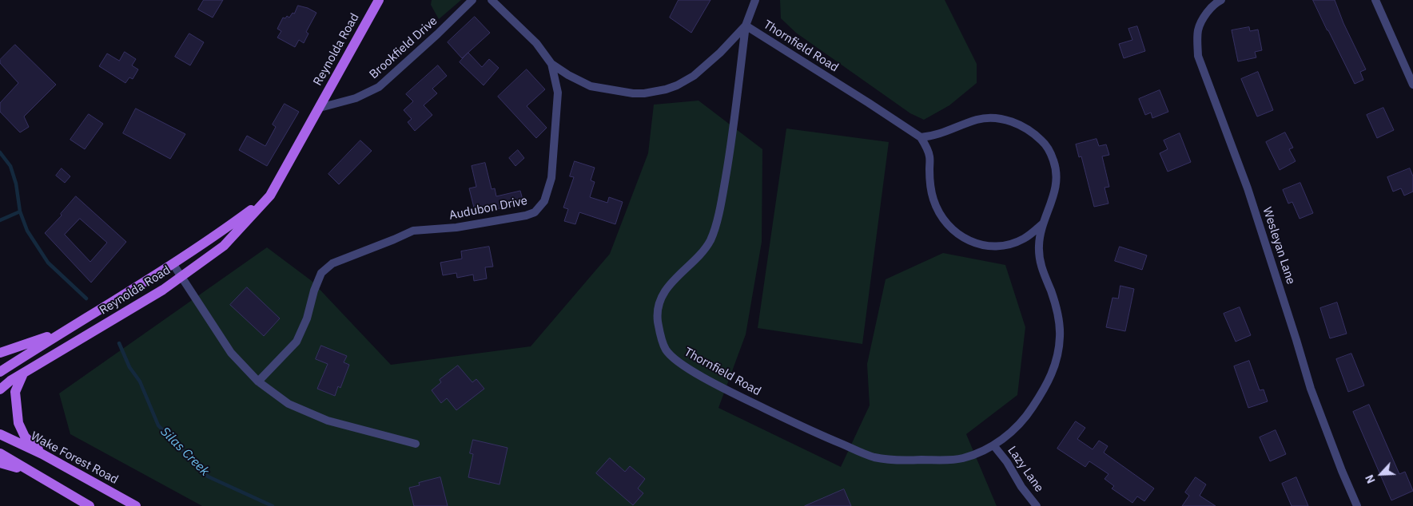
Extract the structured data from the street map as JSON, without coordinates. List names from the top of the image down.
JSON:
{
  "streets": {
    "main road": ["Reynolda Road", "Wake Forest Road"],
    "street": [
      "Thornfield Road",
      "Brookfield Drive",
      "Audubon Drive",
      "Wesleyan Lane",
      "Lazy Lane"
    ]
  },
  "crossings": [
    ["Thornfield Road", "Lazy Lane"],
    ["Brookfield Drive", "Reynolda Road"]
  ],
  "water": ["Silas Creek"],
  "north": "bottom left"
}
